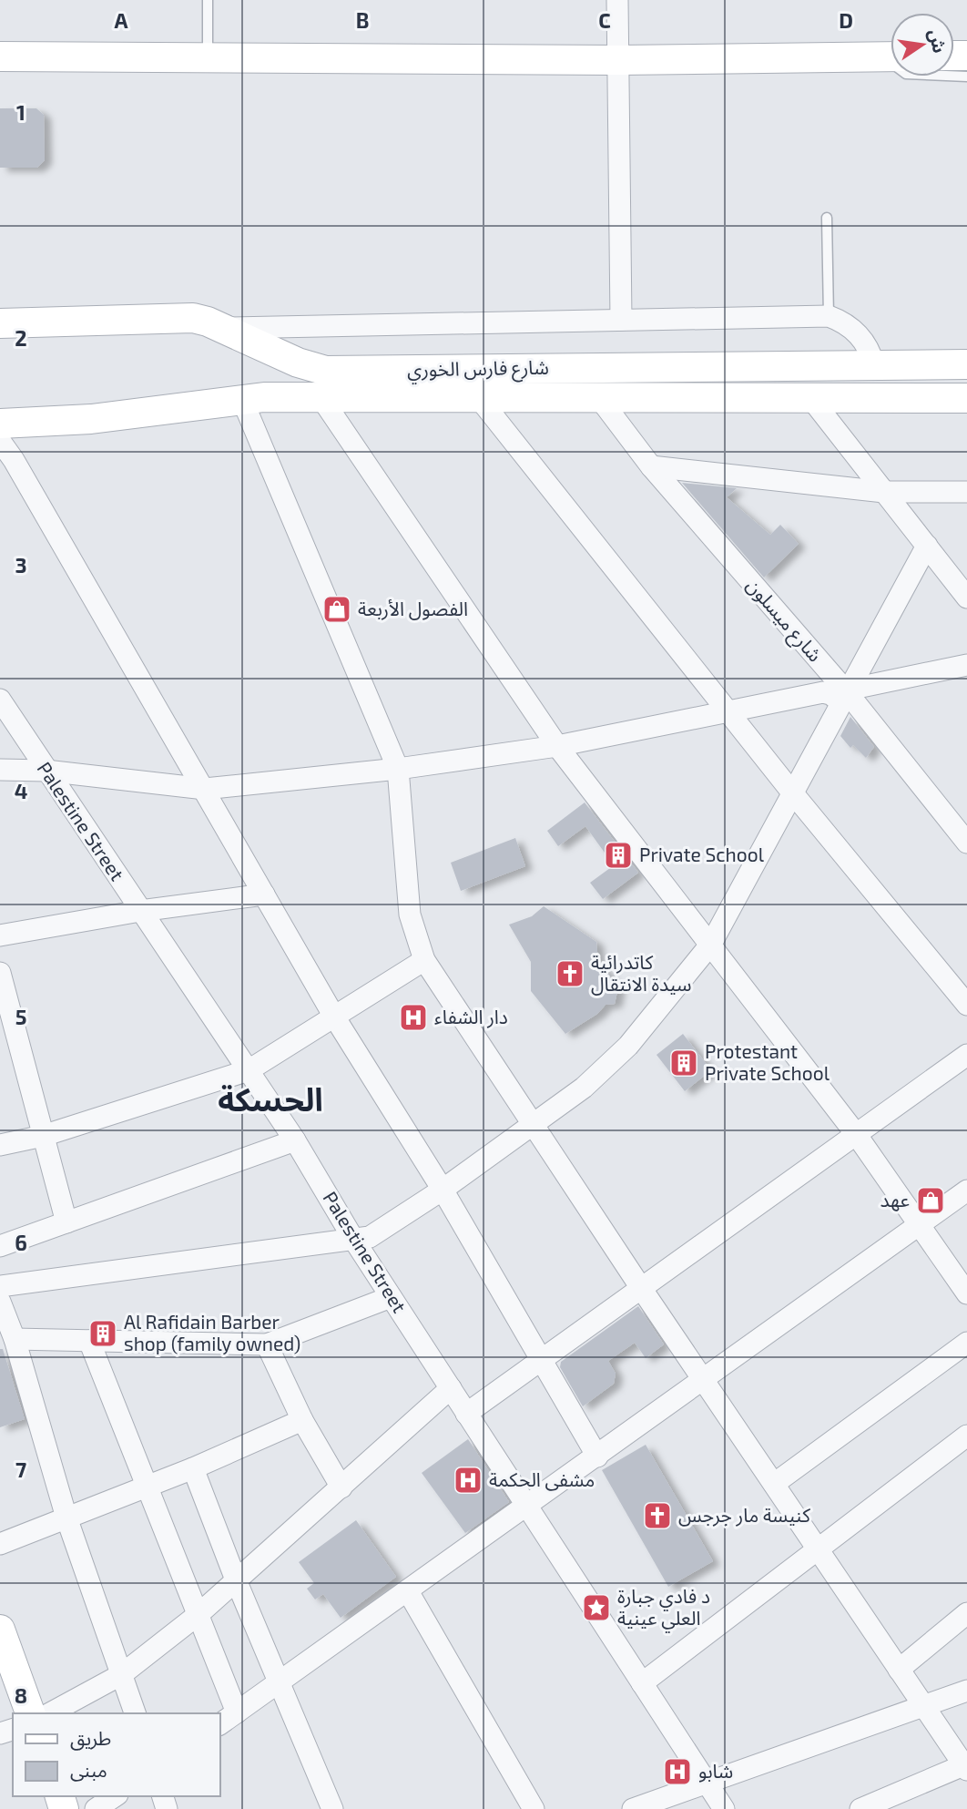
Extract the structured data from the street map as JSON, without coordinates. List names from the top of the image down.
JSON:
{
  "streets": {
    "street": ["شارع فارس الخوري", "شارع ميسلون", "Palestine Street"]
  },
  "districts": ["الحسكة"],
  "places": {
    "shop": ["الفصول الأربعة", "عهد"],
    "building": ["Private School", "Protestant Private School", "Al Rafidain Barber shop (family owned)"],
    "church": ["كاتدرائية سيدة الانتقال", "كنيسة مار جرجس"],
    "hospital": ["دار الشفاء", "مشفى الحكمة", "شابو"],
    "place": ["د فادي جبارة العلي عينية"]
  },
  "legend": ["طريق", "مبنى"],
  "north": "right",
  "grid": {
    "columns": [
      "A",
      "B",
      "C",
      "D"
    ],
    "rows": [
      "1",
      "2",
      "3",
      "4",
      "5",
      "6",
      "7",
      "8"
    ]
  }
}
